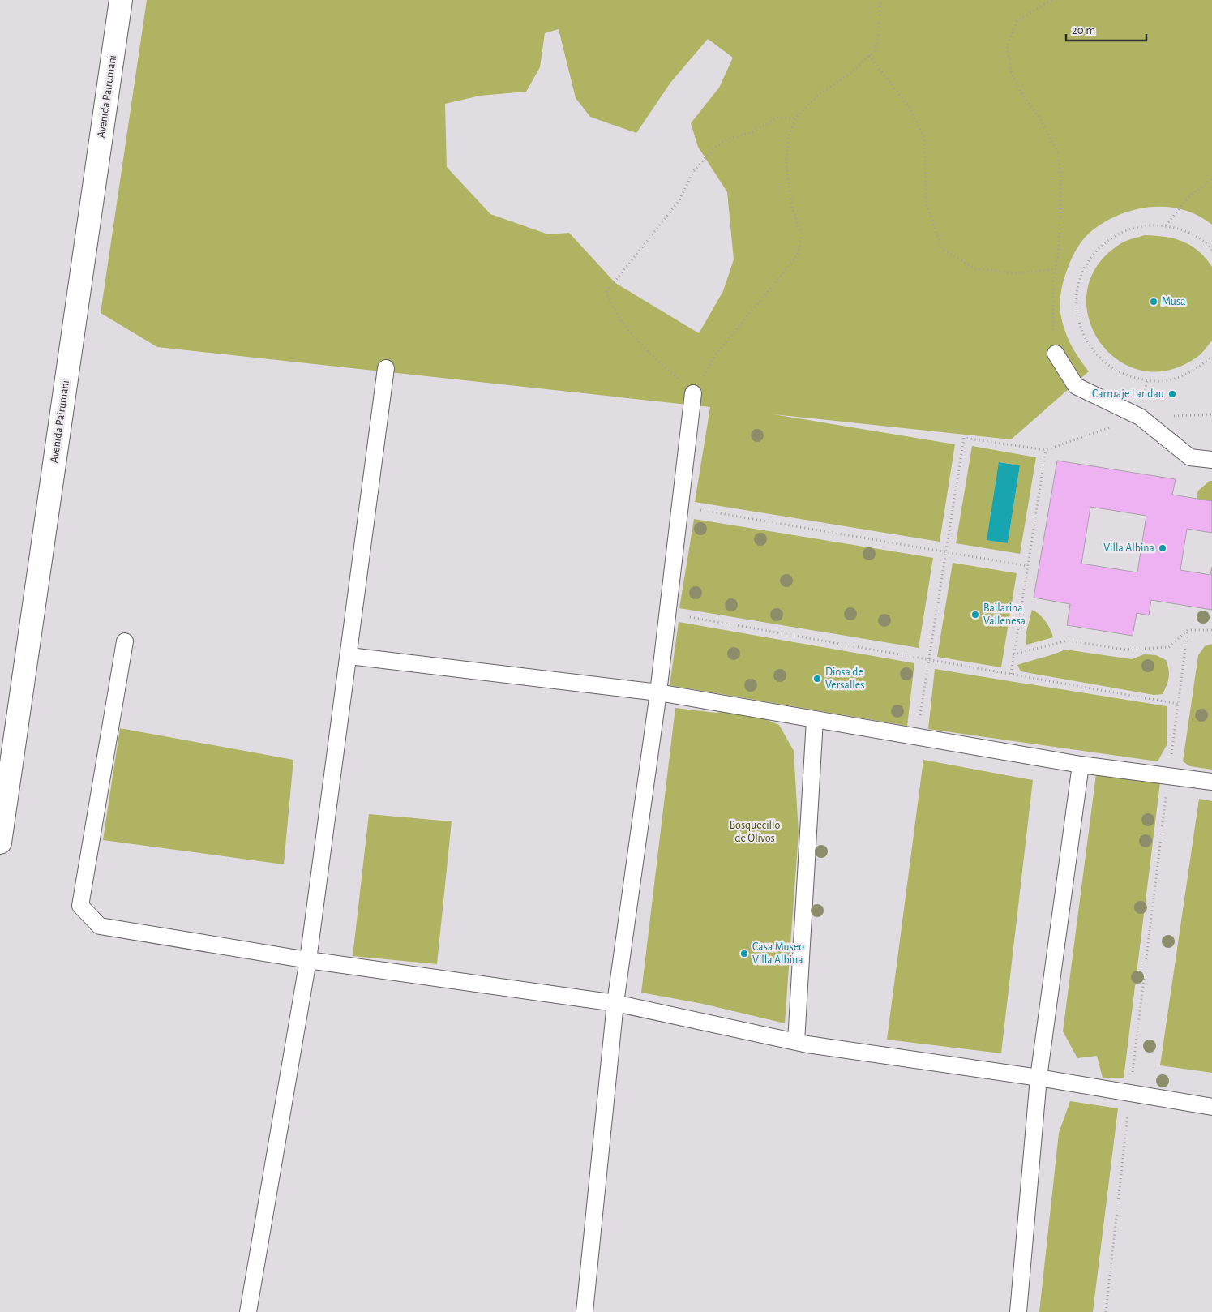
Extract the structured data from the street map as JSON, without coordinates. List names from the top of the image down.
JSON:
{
  "streets": {
    "main road": ["Avenida Pairumani"]
  },
  "parks": ["Bosquecillo de Olivos"],
  "places": [
    "Musa",
    "Carruaje Landau",
    "Villa Albina",
    "Bailarina Vallenesa",
    "Diosa de Versalles",
    "Casa Museo Villa Albina"
  ],
  "scale_bar": "20 m"
}
